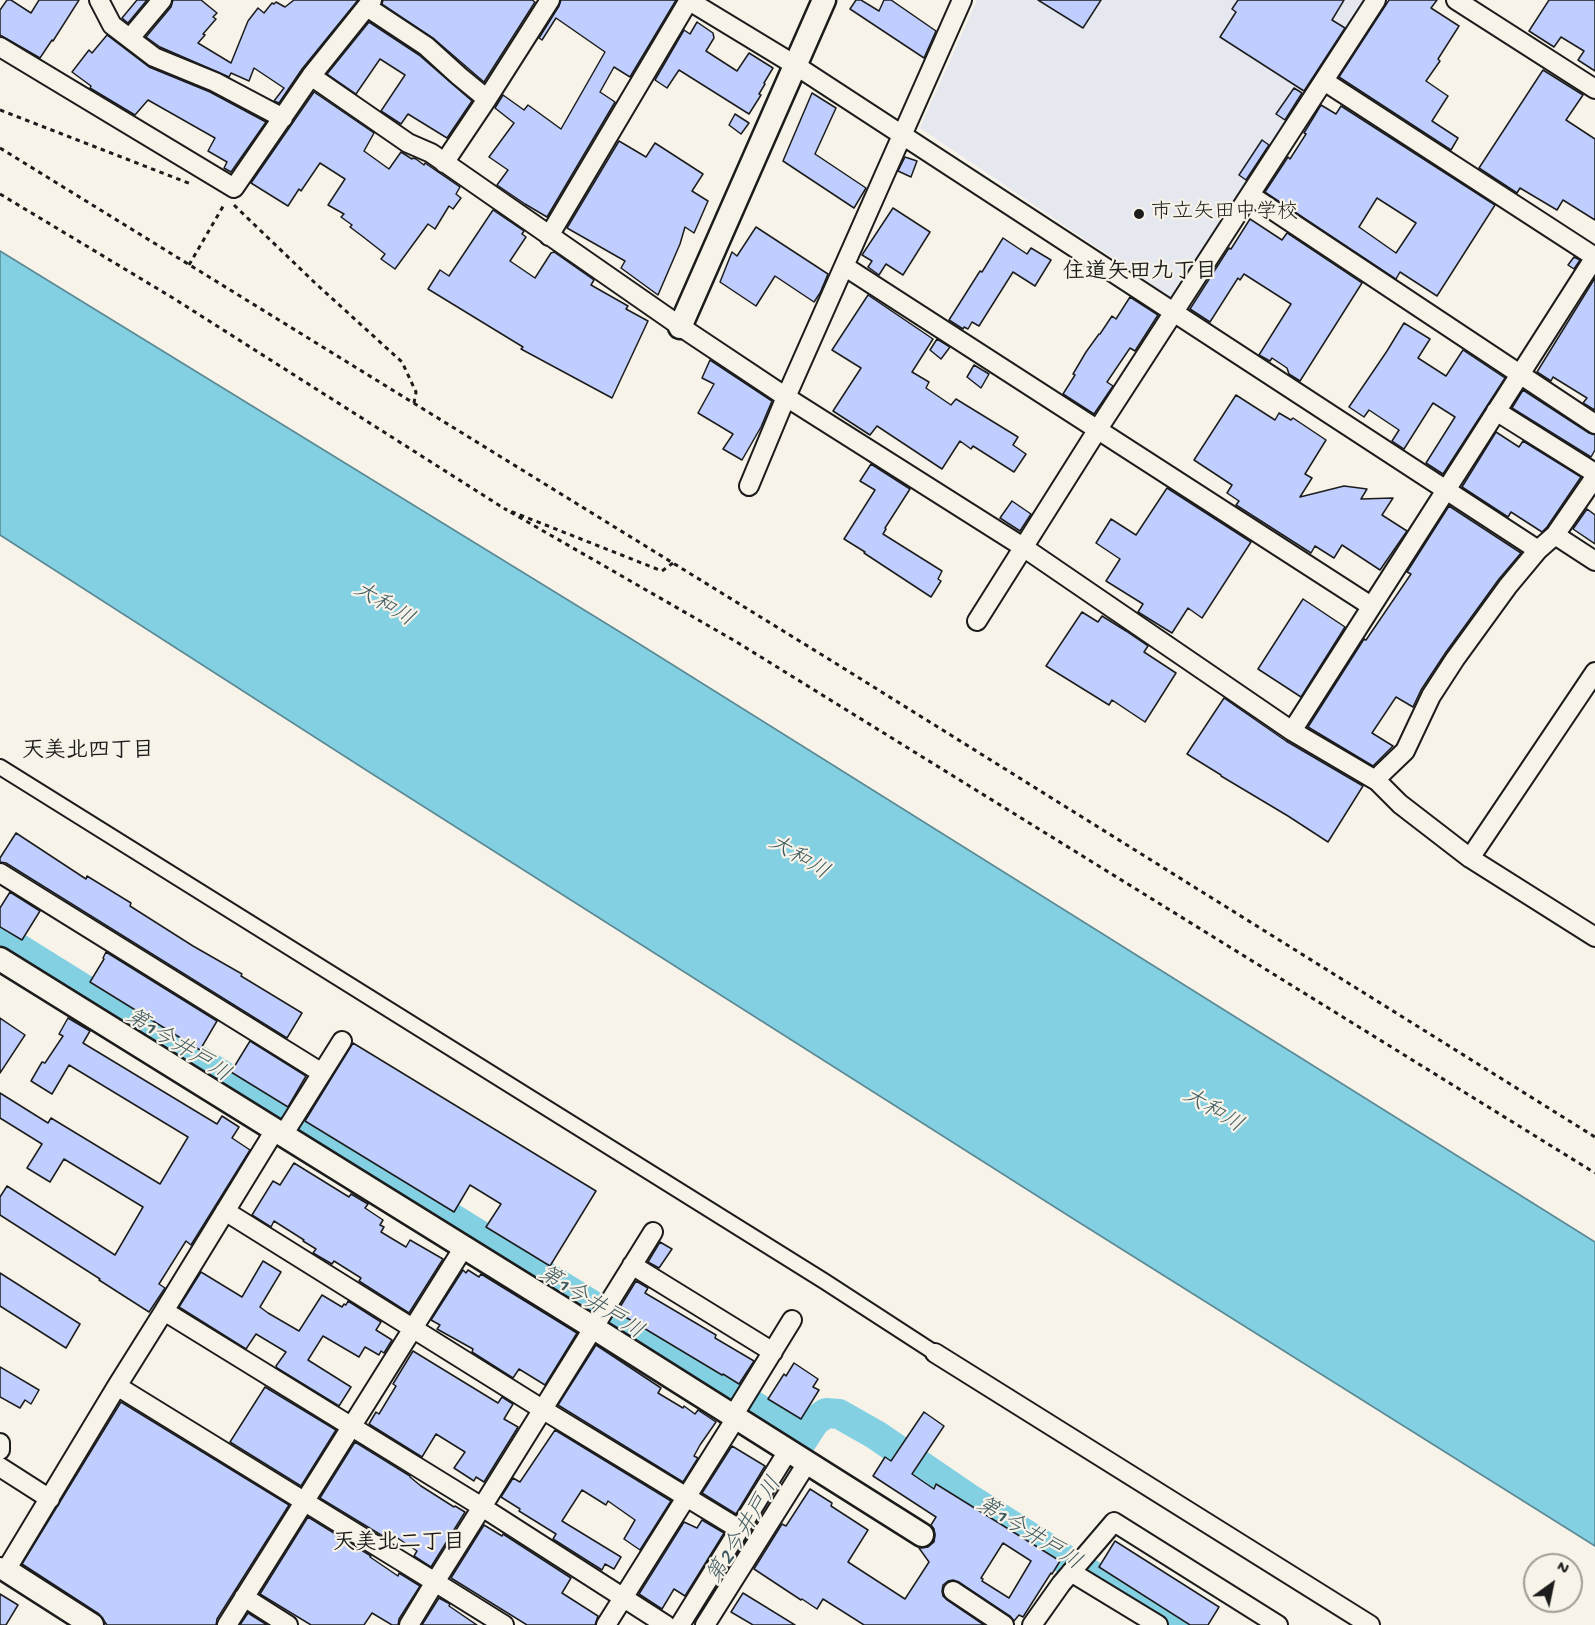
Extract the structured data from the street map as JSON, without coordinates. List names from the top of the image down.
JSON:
{
  "districts": ["住道矢田九丁目", "天美北四丁目", "天美北二丁目"],
  "water": ["大和川", "第1今井戸川", "第2今井戸川"],
  "places": ["市立矢田中学校"],
  "north": "top right"
}
